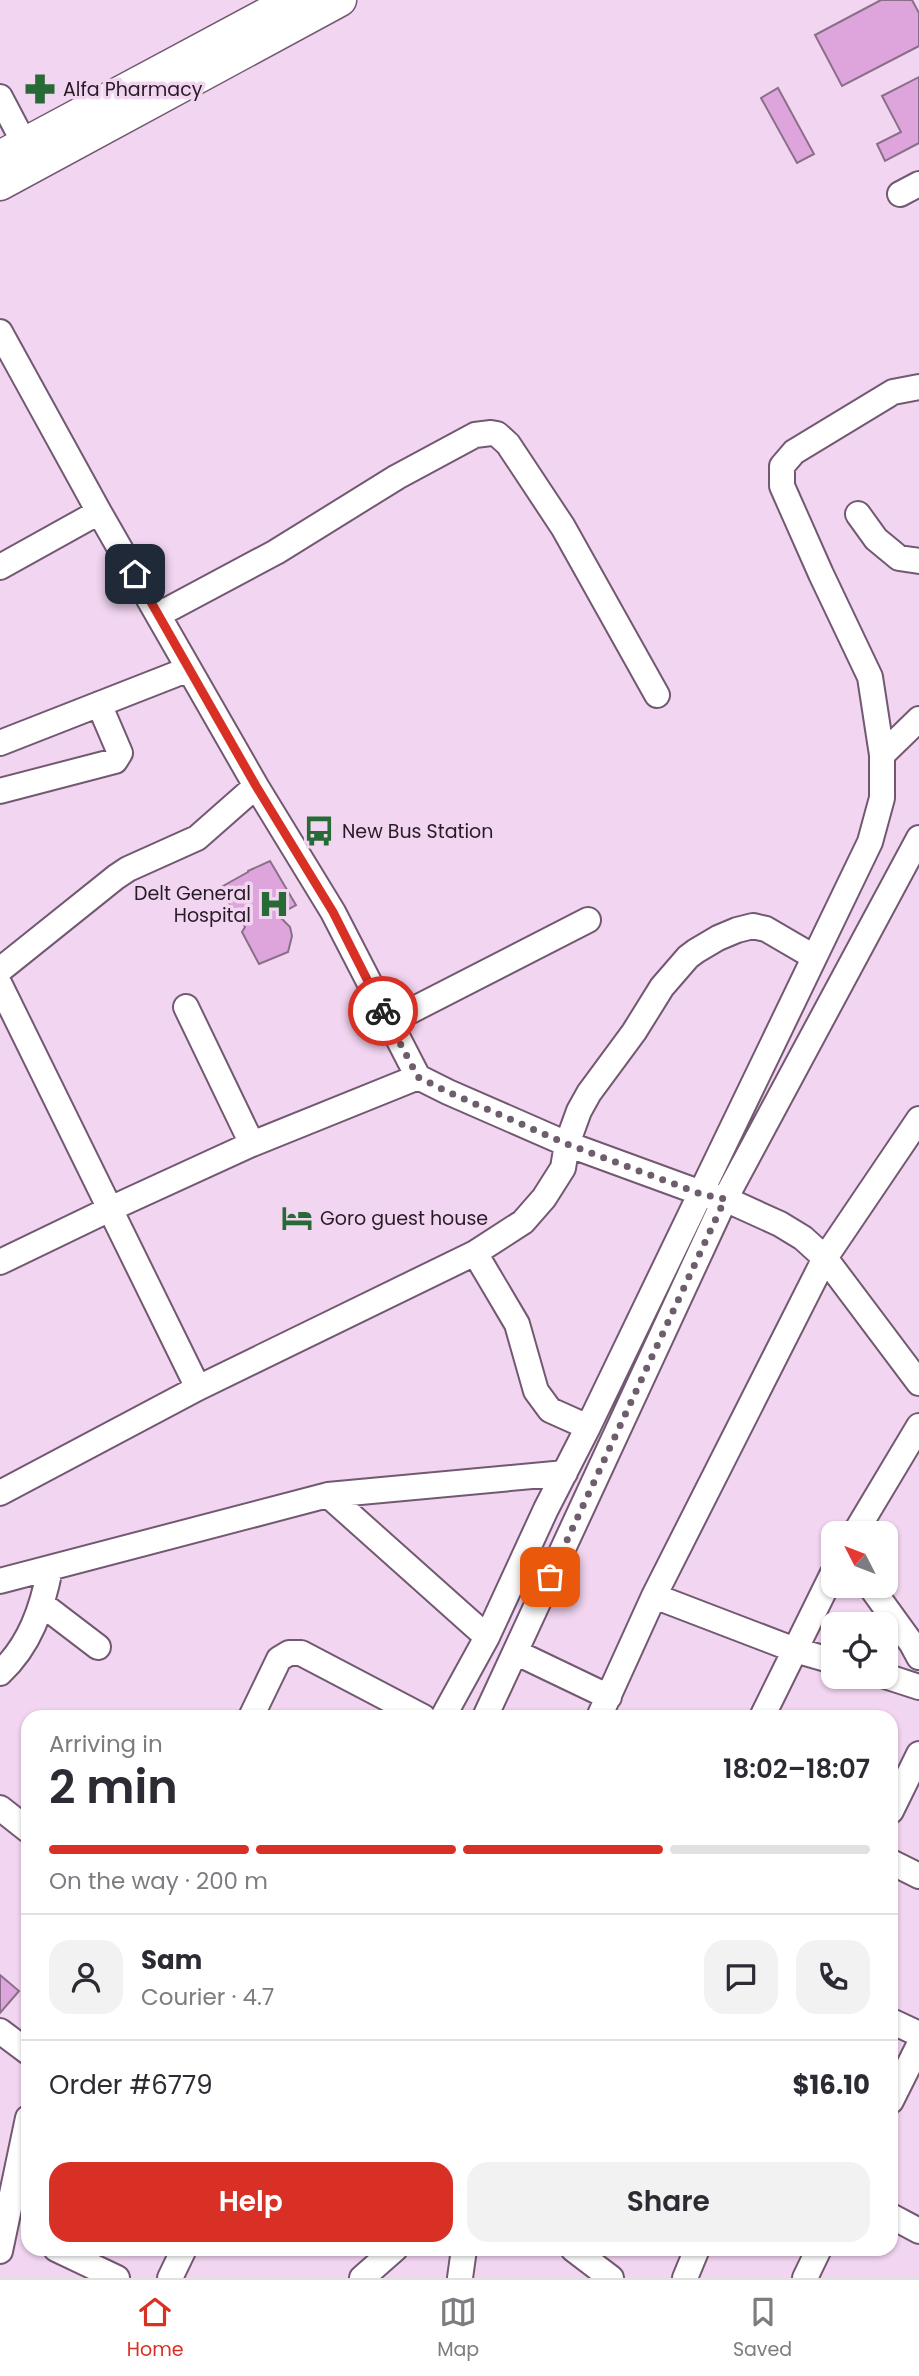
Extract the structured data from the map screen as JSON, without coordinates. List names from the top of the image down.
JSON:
{
  "places": {
    "pharmacy": ["Alfa Pharmacy"],
    "bus stop": ["New Bus Station"],
    "hospital": ["Delt General Hospital"],
    "hotel": ["Goro guest house"]
  },
  "north": "top left",
  "page": {
    "heading": ["2 min", "Arriving in", "18:02–18:07"],
    "panel": [
      "Sam",
      "Courier · 4.7",
      "Order #6779",
      "$16.10"
    ],
    "bar": "On the way · 200 m",
    "buttons": ["Help", "Share"],
    "tabs": ["Home", "Map", "Saved"]
  }
}
